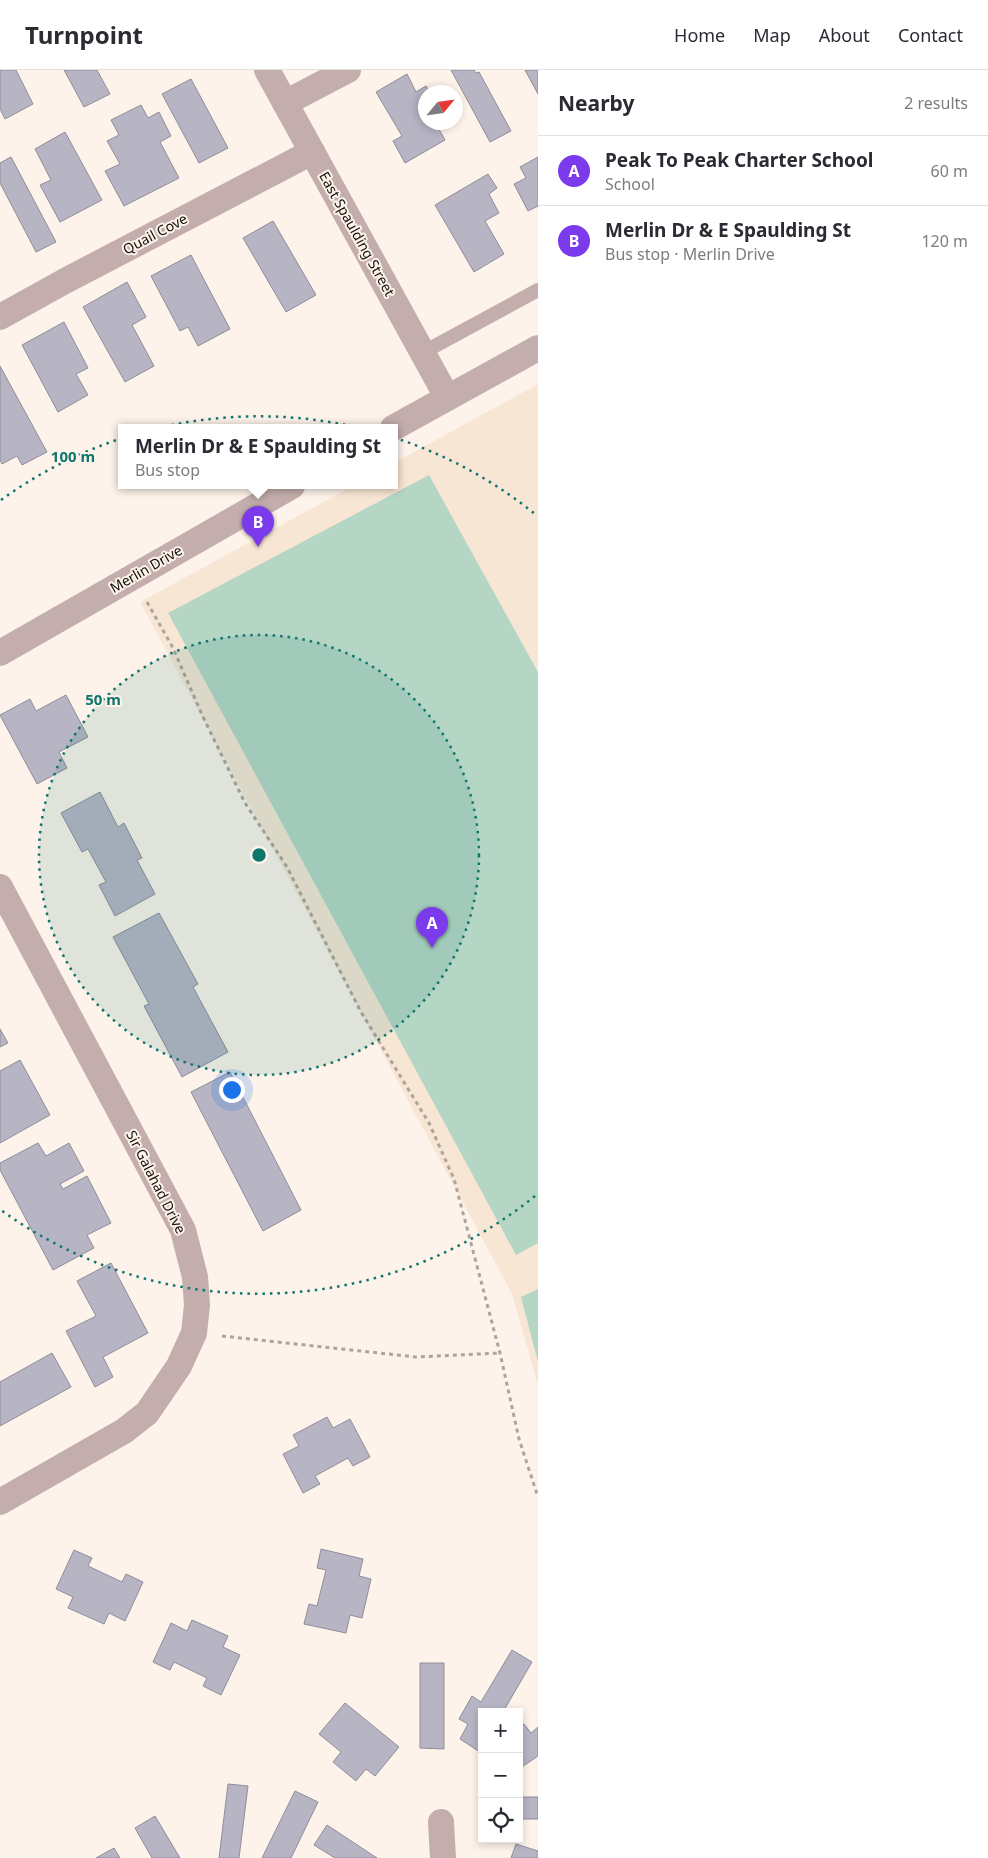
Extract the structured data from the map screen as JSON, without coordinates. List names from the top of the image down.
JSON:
{
  "streets": {
    "street": [
      "Quail Cove",
      "East Spaulding Street",
      "Merlin Drive",
      "Sir Galahad Drive"
    ]
  },
  "crossings": [
    ["Quail Cove", "East Spaulding Street"]
  ],
  "north": "top right",
  "page": {
    "header": "Turnpoint",
    "nav": [
      "Home",
      "Map",
      "About",
      "Contact"
    ],
    "heading": ["Nearby", "2 results"],
    "list": [
      {
        "mark": "A",
        "name": "Peak To Peak Charter School",
        "note": "School",
        "value": "60 m"
      },
      {
        "mark": "B",
        "name": "Merlin Dr & E Spaulding St",
        "note": "Bus stop · Merlin Drive",
        "value": "120 m"
      }
    ],
    "popup": ["Merlin Dr & E Spaulding St", "Bus stop"],
    "pins": ["B", "A"],
    "map_buttons": ["+", "−"]
  },
  "rings": ["100 m", "50 m"]
}
